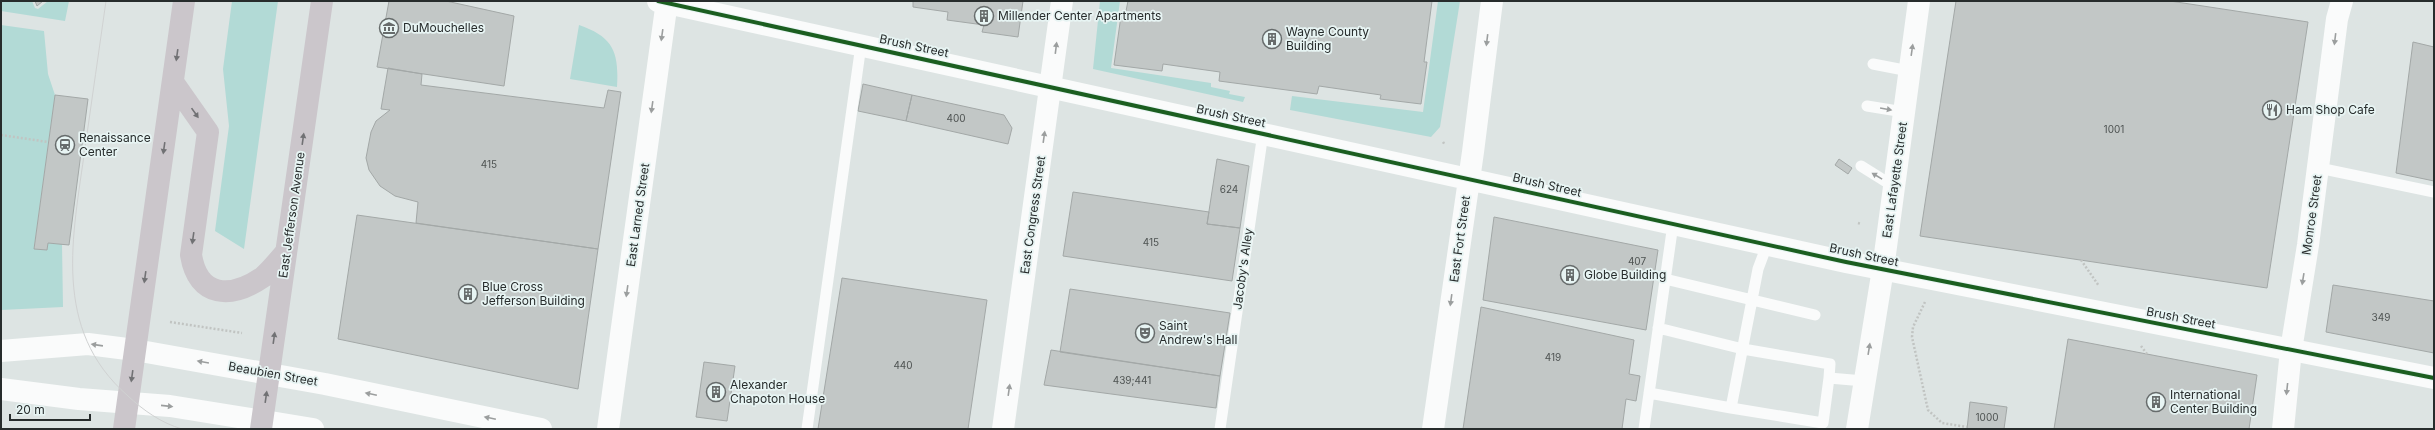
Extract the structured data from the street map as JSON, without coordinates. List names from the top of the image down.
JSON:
{
  "streets": {
    "highway": ["East Jefferson Avenue"],
    "street": [
      "Brush Street",
      "East Lafayette Street",
      "East Larned Street",
      "East Congress Street",
      "Monroe Street",
      "East Fort Street",
      "Beaubien Street"
    ],
    "lane": ["Jacoby's Alley"]
  },
  "crossings": [
    ["Brush Street", "East Lafayette Street"],
    ["Brush Street", "East Larned Street"],
    ["Brush Street", "East Congress Street"],
    ["Brush Street", "Monroe Street"],
    ["Brush Street", "East Fort Street"],
    ["Brush Street", "Jacoby's Alley"],
    ["East Jefferson Avenue", "Beaubien Street"]
  ],
  "one_way": [
    "East Lafayette Street",
    "East Larned Street",
    "East Congress Street",
    "Monroe Street",
    "East Fort Street"
  ],
  "places": {
    "building": [
      "Millender Center Apartments",
      "Wayne County Building",
      "Globe Building",
      "Blue Cross Jefferson Building",
      "Alexander Chapoton House",
      "International Center Building"
    ],
    "museum": ["DuMouchelles"],
    "restaurant": ["Ham Shop Cafe"],
    "station": ["Renaissance Center"],
    "theatre": ["Saint Andrew's Hall"]
  },
  "house_numbers": [
    "400",
    "1001",
    "415",
    "624",
    "415",
    "407",
    "349",
    "419",
    "440",
    "439;441",
    "1000"
  ],
  "scale_bar": "20 m"
}
